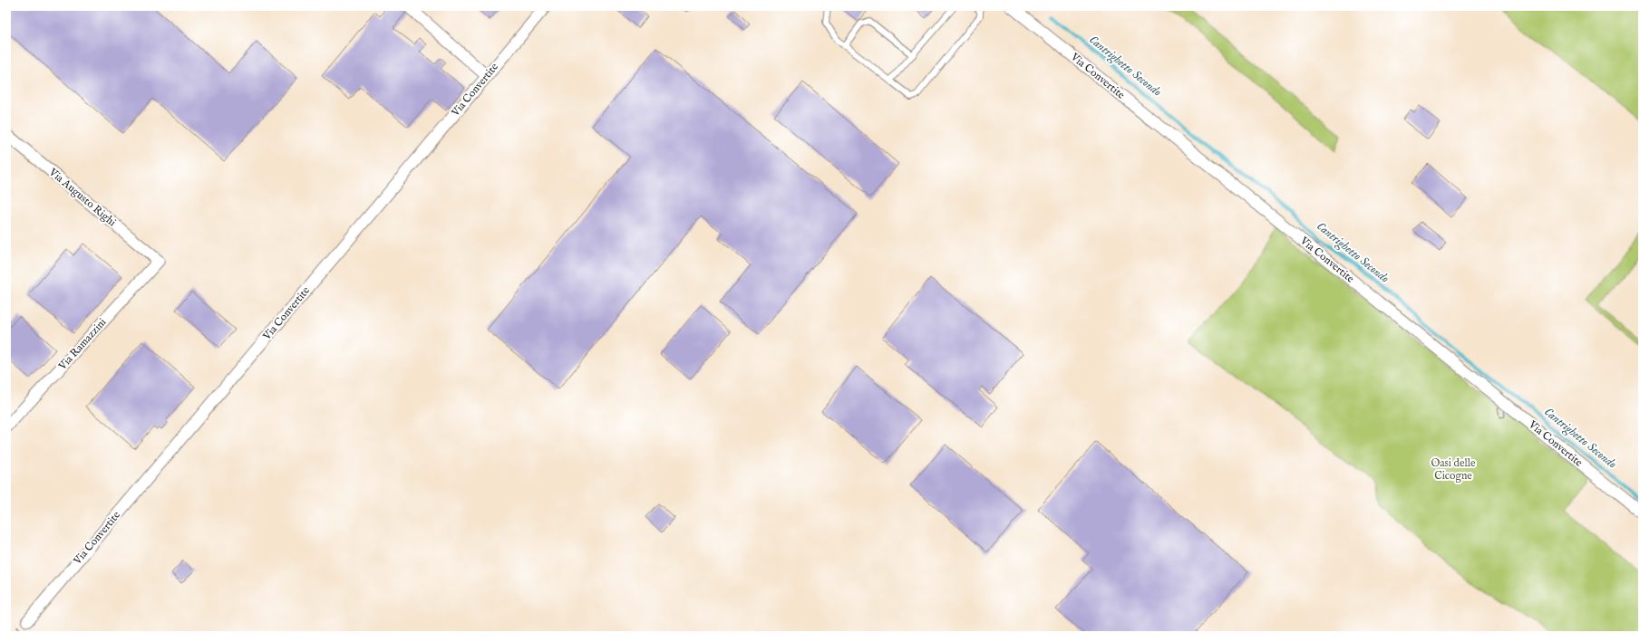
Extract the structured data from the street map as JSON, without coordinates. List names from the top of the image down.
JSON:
{
  "streets": {
    "street": ["Via Convertite", "Via Augusto Righi", "Via Ramazzini"]
  },
  "crossings": [
    ["Via Augusto Righi", "Via Ramazzini"]
  ],
  "water": ["Cantrighetto Secondo"],
  "parks": ["Oasi delle Cicogne"]
}
